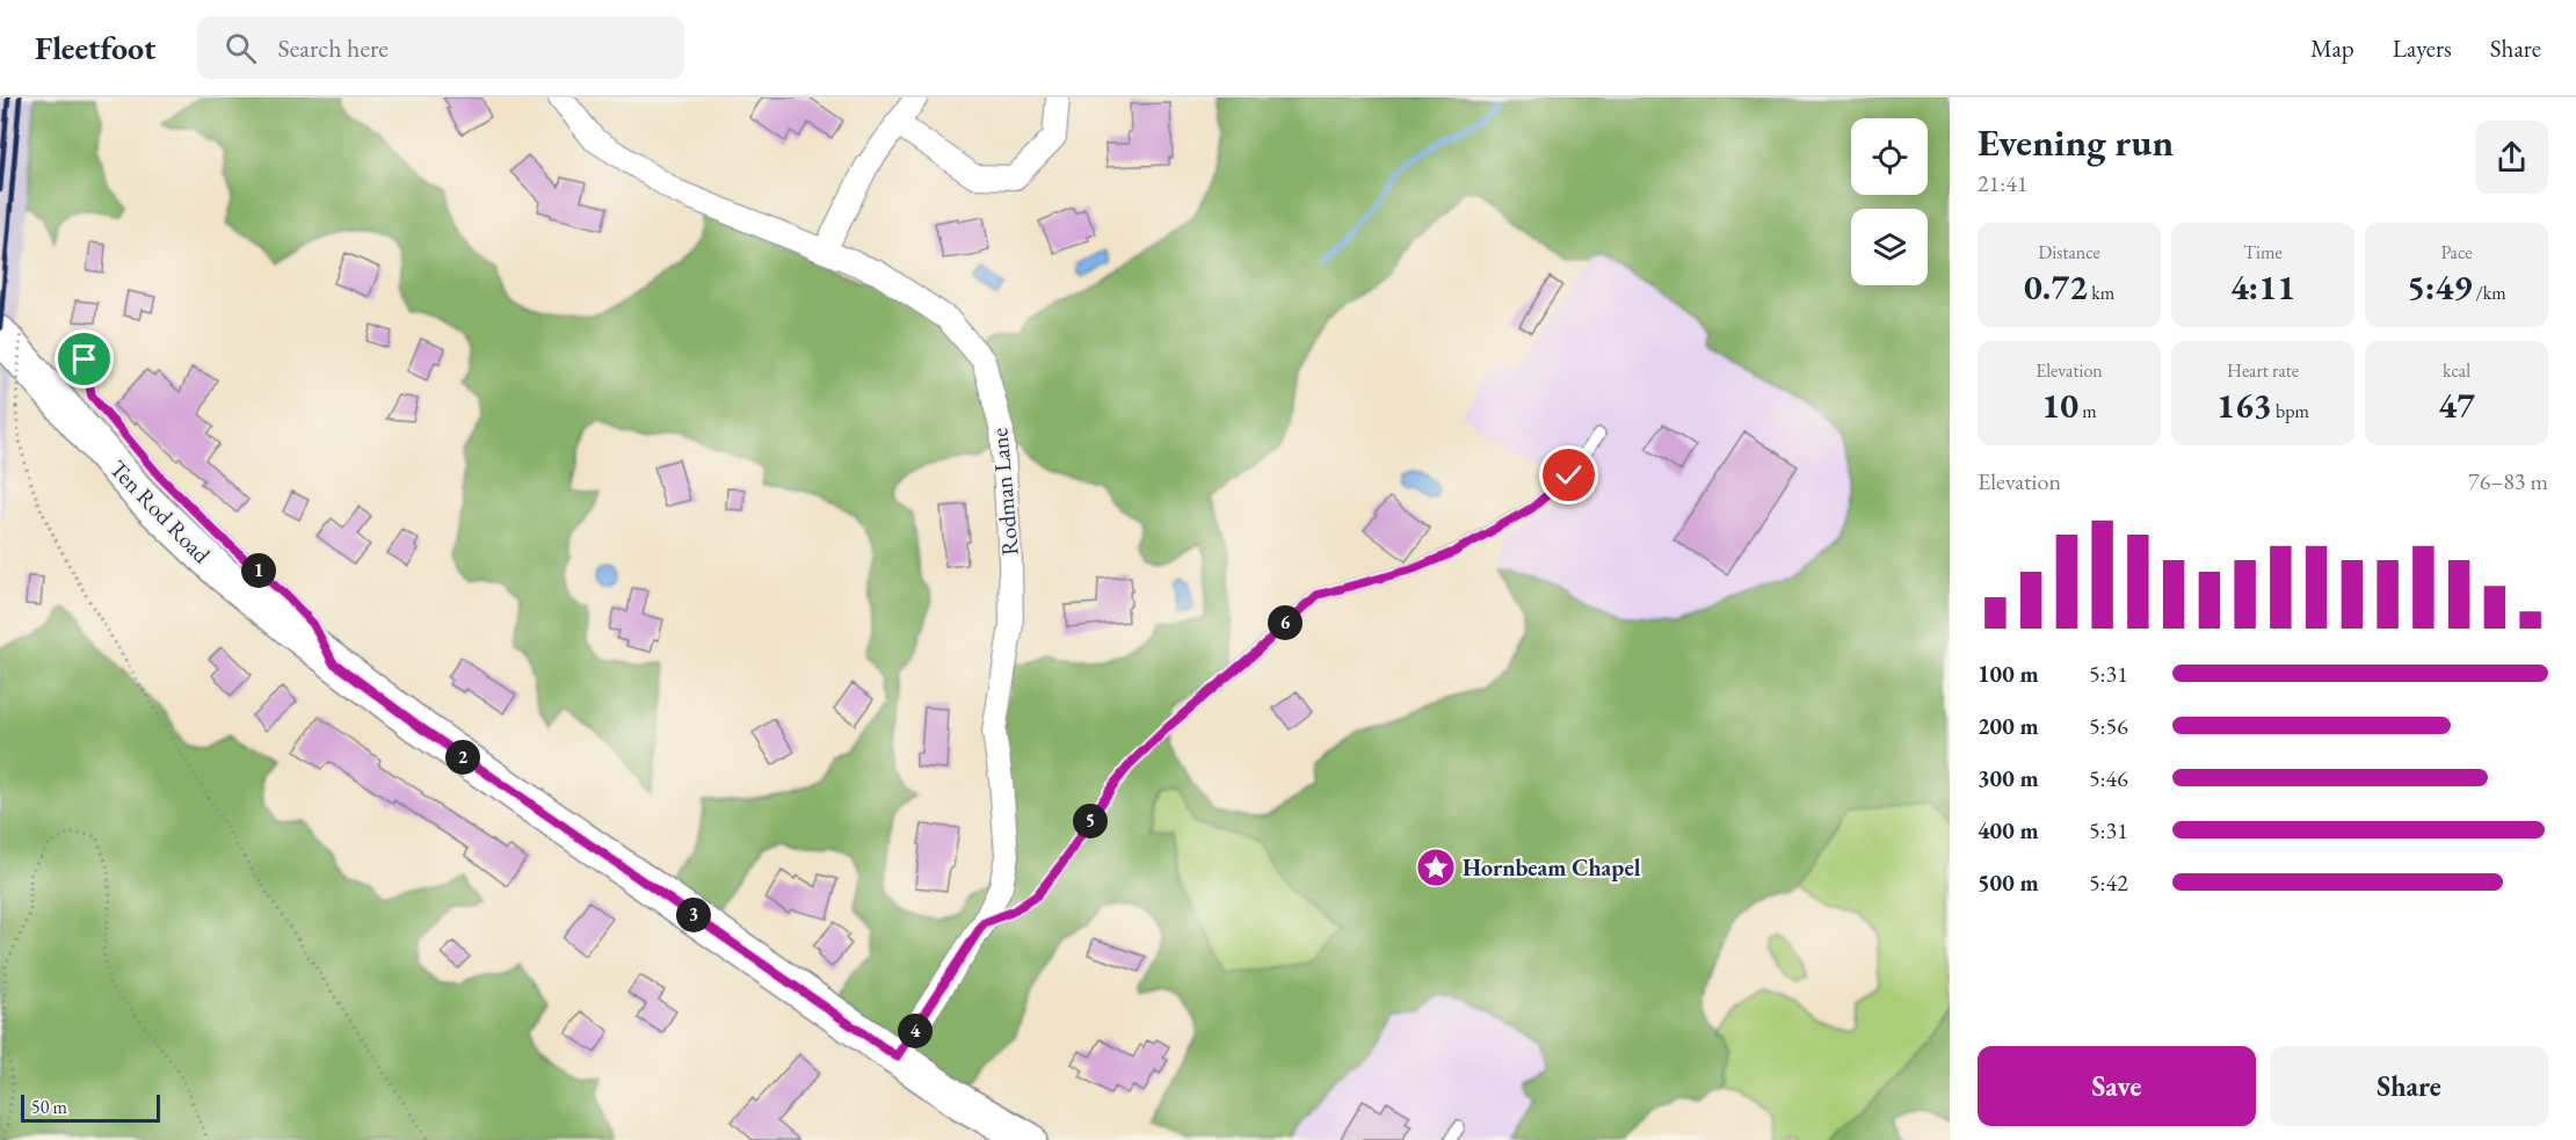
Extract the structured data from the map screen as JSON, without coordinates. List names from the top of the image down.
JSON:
{
  "streets": {
    "main road": ["Ten Rod Road"],
    "street": ["Rodman Lane"]
  },
  "crossings": [
    ["Rodman Lane", "Ten Rod Road"]
  ],
  "places": {
    "place": ["Hornbeam Chapel"]
  },
  "scale_bar": "50 m",
  "page": {
    "header": "Fleetfoot",
    "search": "Search here",
    "nav": ["Map", "Layers", "Share"],
    "heading": ["Evening run", "21:41"],
    "stats": [
      ["Distance", "0.72 km"],
      ["Time", "4:11"],
      ["Pace", "5:49 /km"],
      ["Elevation", "10 m"],
      ["Heart rate", "163 bpm"],
      ["kcal", "47"]
    ],
    "chart": ["Elevation", "76–83 m"],
    "pins": [
      "1",
      "6",
      "2",
      "5",
      "3",
      "4"
    ],
    "list": [
      {
        "name": "100 m",
        "note": "5:31"
      },
      {
        "name": "200 m",
        "note": "5:56"
      },
      {
        "name": "300 m",
        "note": "5:46"
      },
      {
        "name": "400 m",
        "note": "5:31"
      },
      {
        "name": "500 m",
        "note": "5:42"
      }
    ],
    "buttons": ["Save", "Share"],
    "scale": "50 m"
  }
}
